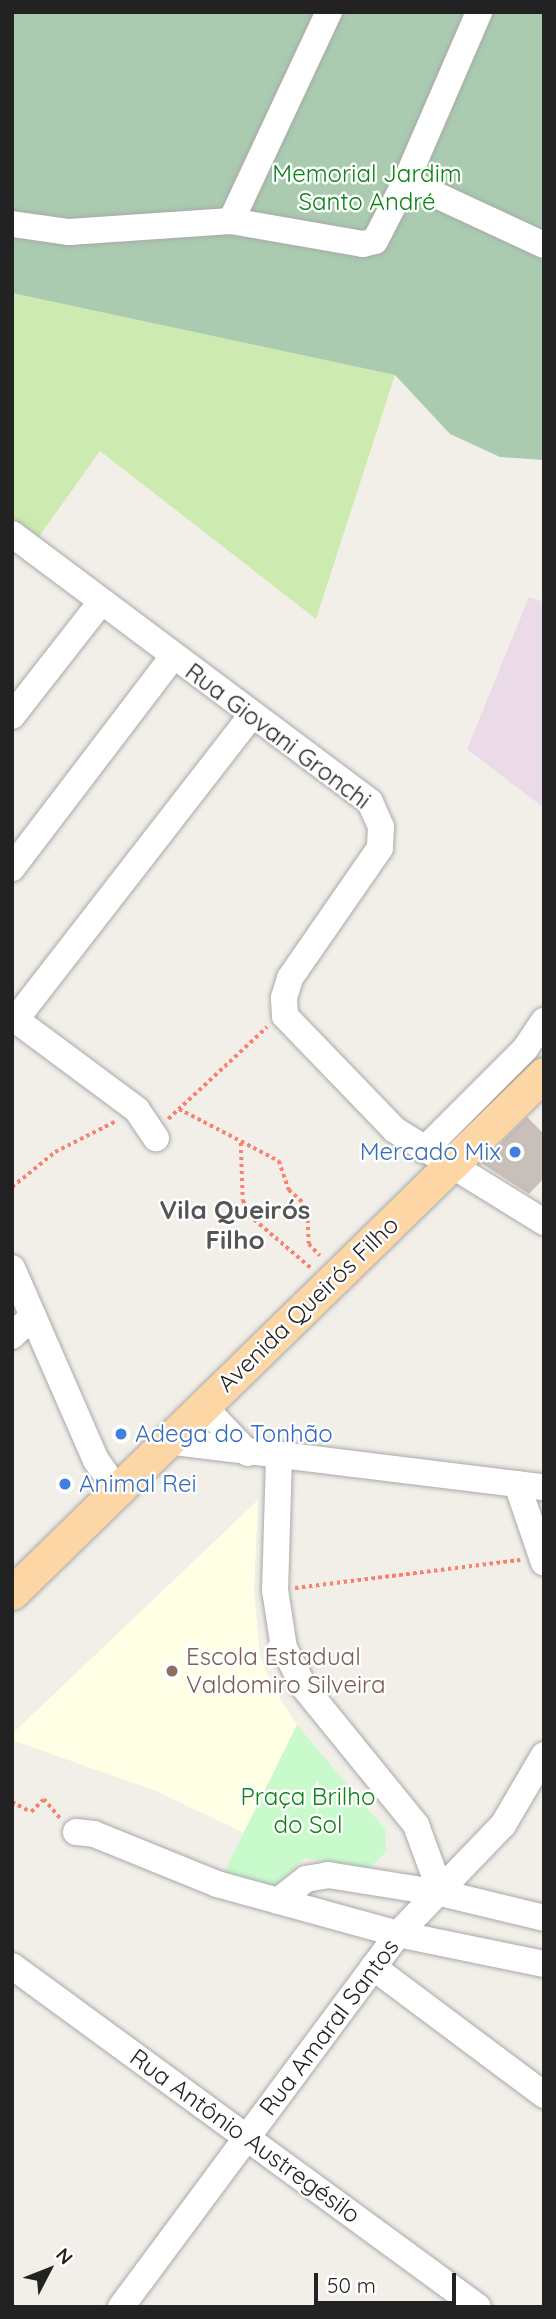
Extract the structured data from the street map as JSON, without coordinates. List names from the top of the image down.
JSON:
{
  "streets": {
    "main road": ["Avenida Queirós Filho"],
    "street": ["Rua Giovani Gronchi", "Rua Amaral Santos", "Rua Antônio Austregésilo"]
  },
  "crossings": [
    ["Rua Giovani Gronchi", "Avenida Queirós Filho"],
    ["Rua Amaral Santos", "Rua Antônio Austregésilo"]
  ],
  "districts": ["Vila Queirós Filho"],
  "parks": ["Memorial Jardim Santo André", "Praça Brilho do Sol"],
  "places": [
    "Mercado Mix",
    "Adega do Tonhão",
    "Animal Rei",
    "Escola Estadual Valdomiro Silveira"
  ],
  "scale_bar": "50 m",
  "north": "top right"
}
